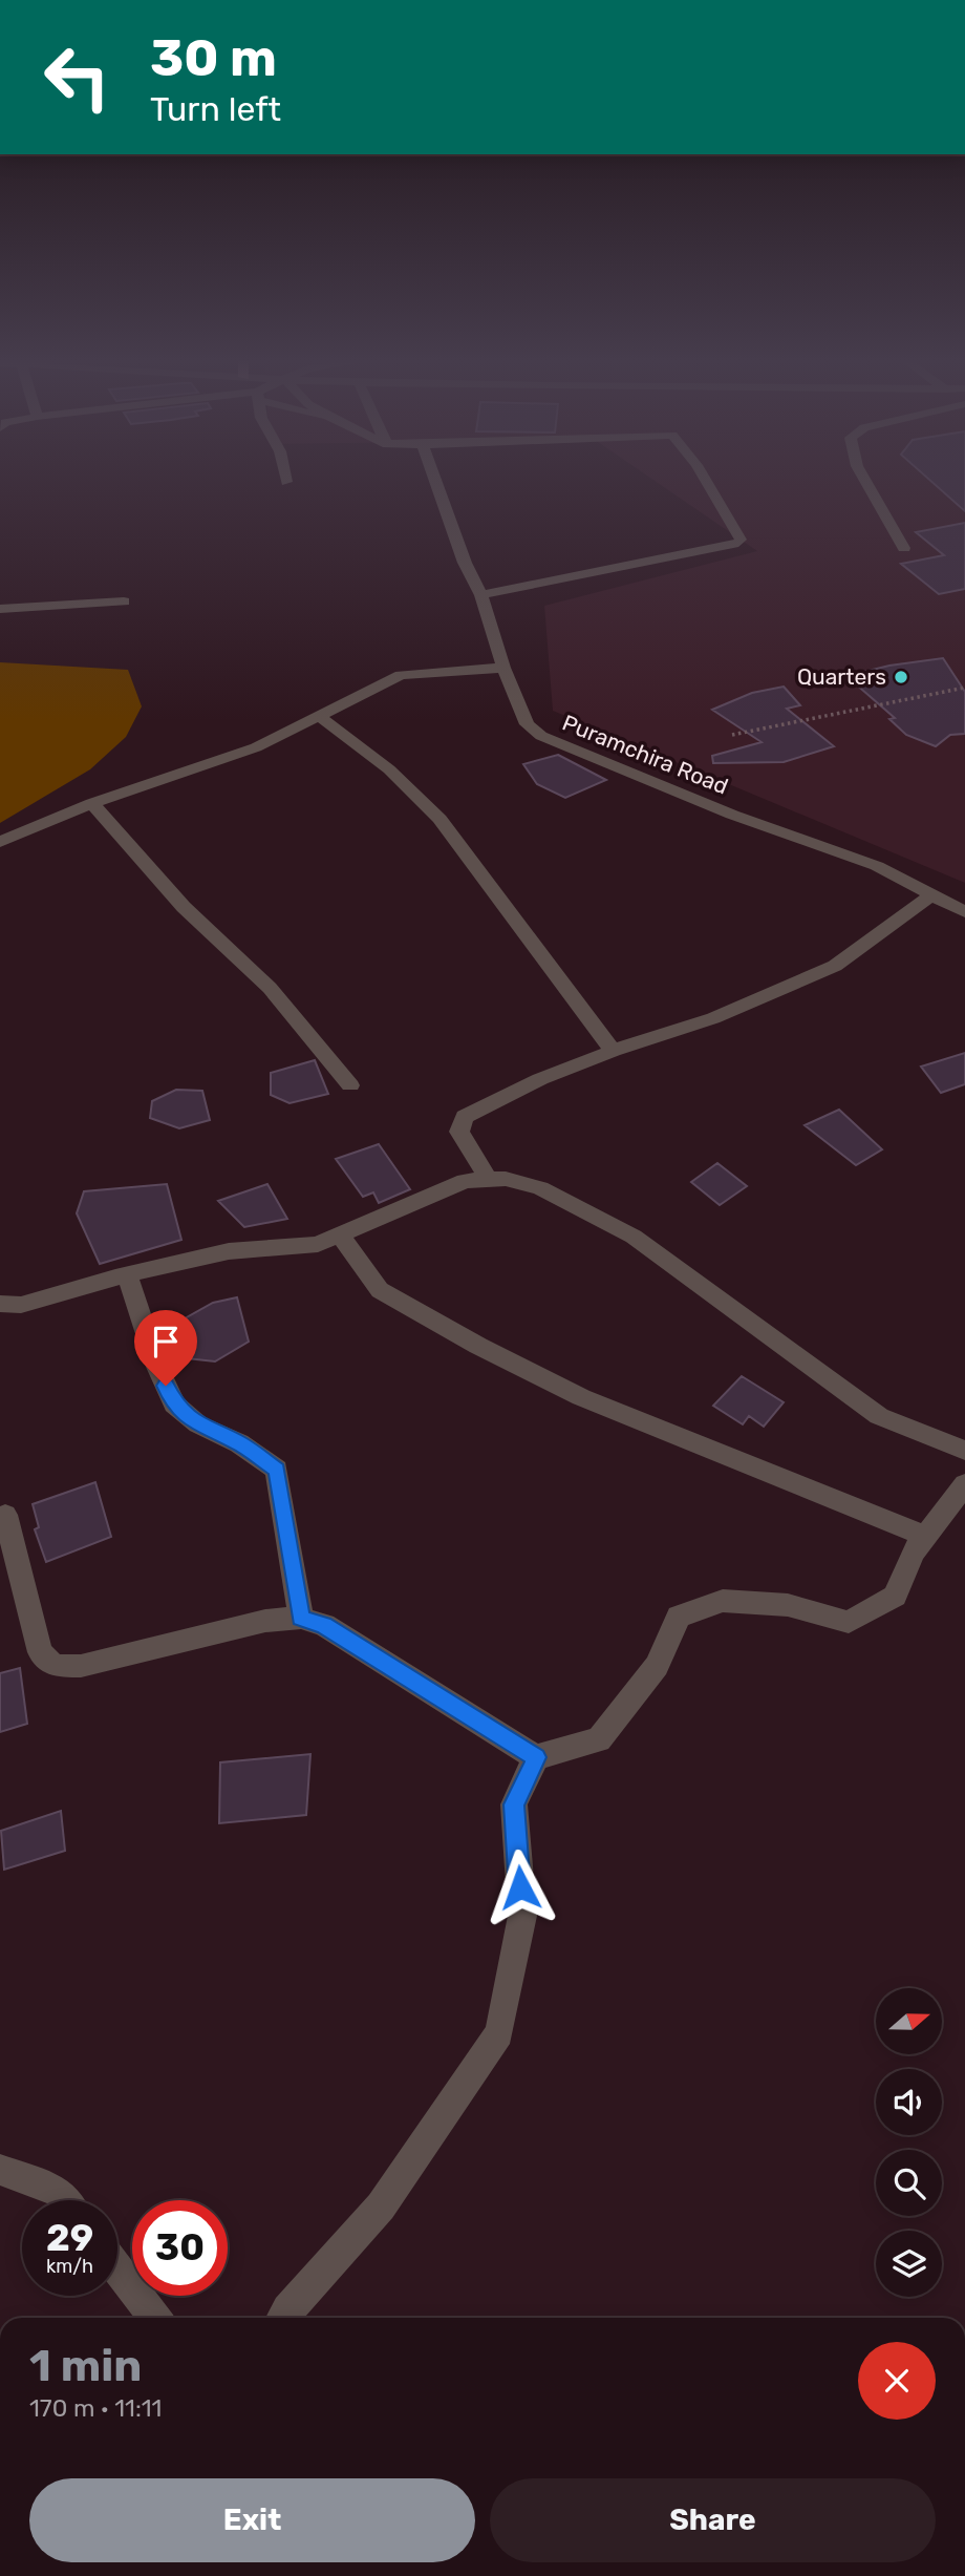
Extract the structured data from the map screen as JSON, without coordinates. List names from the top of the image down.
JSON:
{
  "streets": {
    "street": ["Puramchira Road"]
  },
  "places": ["Quarters"],
  "north": "right",
  "page": {
    "turn": ["30 m", "Turn left"],
    "speed": "29 km/h",
    "limit": "30",
    "heading": ["1 min", "170 m · 11:11"],
    "buttons": ["Exit", "Share"]
  }
}
